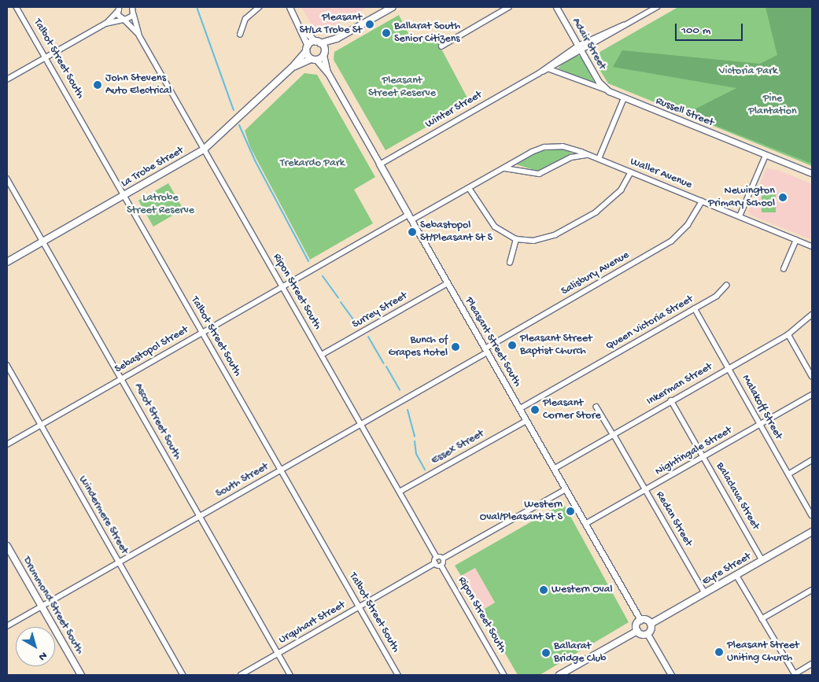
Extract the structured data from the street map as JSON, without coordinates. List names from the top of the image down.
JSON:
{
  "streets": {
    "main road": [
      "La Trobe Street",
      "Pleasant Street South",
      "Eyre Street",
      "Drummond Street South"
    ],
    "street": [
      "Adair Street",
      "Talbot Street South",
      "Winter Street",
      "Russell Street",
      "Waller Avenue",
      "Salisbury Avenue",
      "Ripon Street South",
      "Surrey Street",
      "Queen Victoria Street",
      "Sebastopol Street",
      "Inkerman Street",
      "Malakoff Street",
      "Ascot Street South",
      "Essex Street",
      "Nightingale Street",
      "South Street",
      "Balaclava Street",
      "Windermere Street",
      "Redan Street",
      "Urquhart Street"
    ]
  },
  "crossings": [
    ["Adair Street", "Winter Street"],
    ["Adair Street", "Russell Street"],
    ["Talbot Street South", "La Trobe Street"],
    ["Talbot Street South", "Sebastopol Street"],
    ["Talbot Street South", "South Street"],
    ["Talbot Street South", "Urquhart Street"],
    ["Winter Street", "Russell Street"],
    ["Winter Street", "Pleasant Street South"],
    ["La Trobe Street", "Ripon Street South"],
    ["La Trobe Street", "Pleasant Street South"],
    ["La Trobe Street", "Ascot Street South"],
    ["Waller Avenue", "Salisbury Avenue"],
    ["Waller Avenue", "Pleasant Street South"],
    ["Waller Avenue", "Sebastopol Street"],
    ["Salisbury Avenue", "Pleasant Street South"],
    ["Salisbury Avenue", "South Street"],
    ["Ripon Street South", "Surrey Street"],
    ["Ripon Street South", "Sebastopol Street"],
    ["Ripon Street South", "Essex Street"],
    ["Ripon Street South", "South Street"],
    ["Surrey Street", "Pleasant Street South"],
    ["Queen Victoria Street", "Pleasant Street South"],
    ["Queen Victoria Street", "Malakoff Street"],
    ["Pleasant Street South", "Sebastopol Street"],
    ["Pleasant Street South", "Inkerman Street"],
    ["Pleasant Street South", "Essex Street"],
    ["Pleasant Street South", "Nightingale Street"],
    ["Pleasant Street South", "South Street"],
    ["Pleasant Street South", "Eyre Street"],
    ["Sebastopol Street", "Ascot Street South"],
    ["Sebastopol Street", "Windermere Street"],
    ["Inkerman Street", "Malakoff Street"],
    ["Inkerman Street", "Balaclava Street"],
    ["Inkerman Street", "Redan Street"],
    ["Malakoff Street", "Nightingale Street"],
    ["Ascot Street South", "South Street"],
    ["Ascot Street South", "Urquhart Street"],
    ["Nightingale Street", "Balaclava Street"],
    ["Nightingale Street", "Redan Street"],
    ["South Street", "Windermere Street"],
    ["South Street", "Drummond Street South"],
    ["Balaclava Street", "Eyre Street"],
    ["Redan Street", "Eyre Street"]
  ],
  "parks": [
    "Victoria Park",
    "Pleasant Street Reserve",
    "Pine Plantation",
    "Trekardo Park",
    "Latrobe Street Reserve"
  ],
  "places": [
    "Pleasant St/La Trobe St",
    "Ballarat South Senior Citizens",
    "John Stevens Auto Electrical",
    "Newington Primary School",
    "Sebastopol St/Pleasant St S",
    "Pleasant Street Baptist Church",
    "Bunch of Grapes Hotel",
    "Pleasant Corner Store",
    "Western Oval/Pleasant St S",
    "Western Oval",
    "Pleasant Street Uniting Church",
    "Ballarat Bridge Club"
  ],
  "scale_bar": "100 m",
  "north": "bottom right"
}
